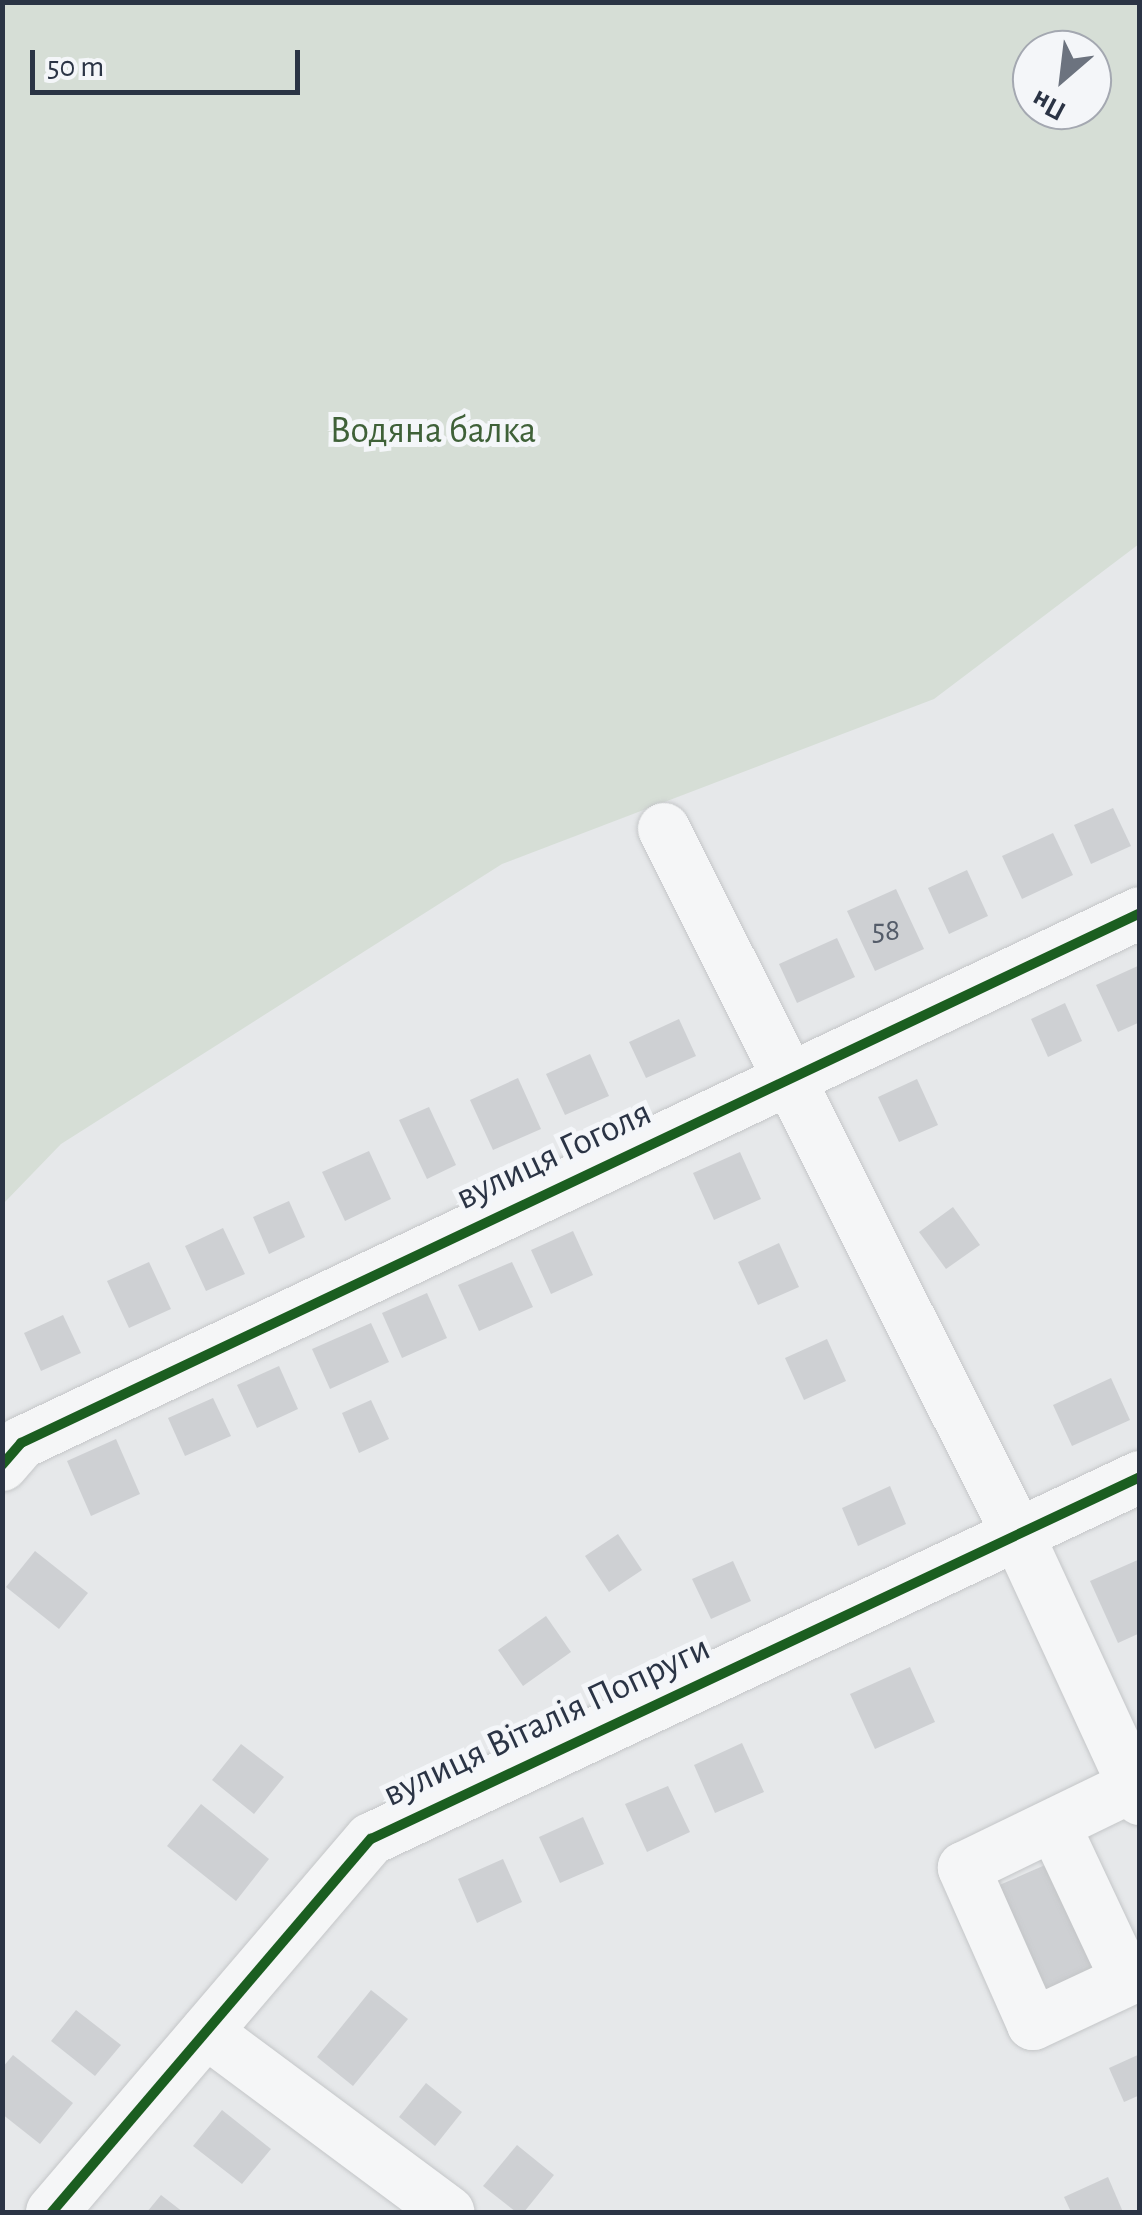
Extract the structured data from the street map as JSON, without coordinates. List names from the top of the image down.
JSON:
{
  "streets": {
    "street": ["вулиця Гоголя", "вулиця Віталія Попруги"]
  },
  "parks": ["Водяна балка"],
  "house_numbers": ["58"],
  "scale_bar": "50 m",
  "north": "bottom left"
}
